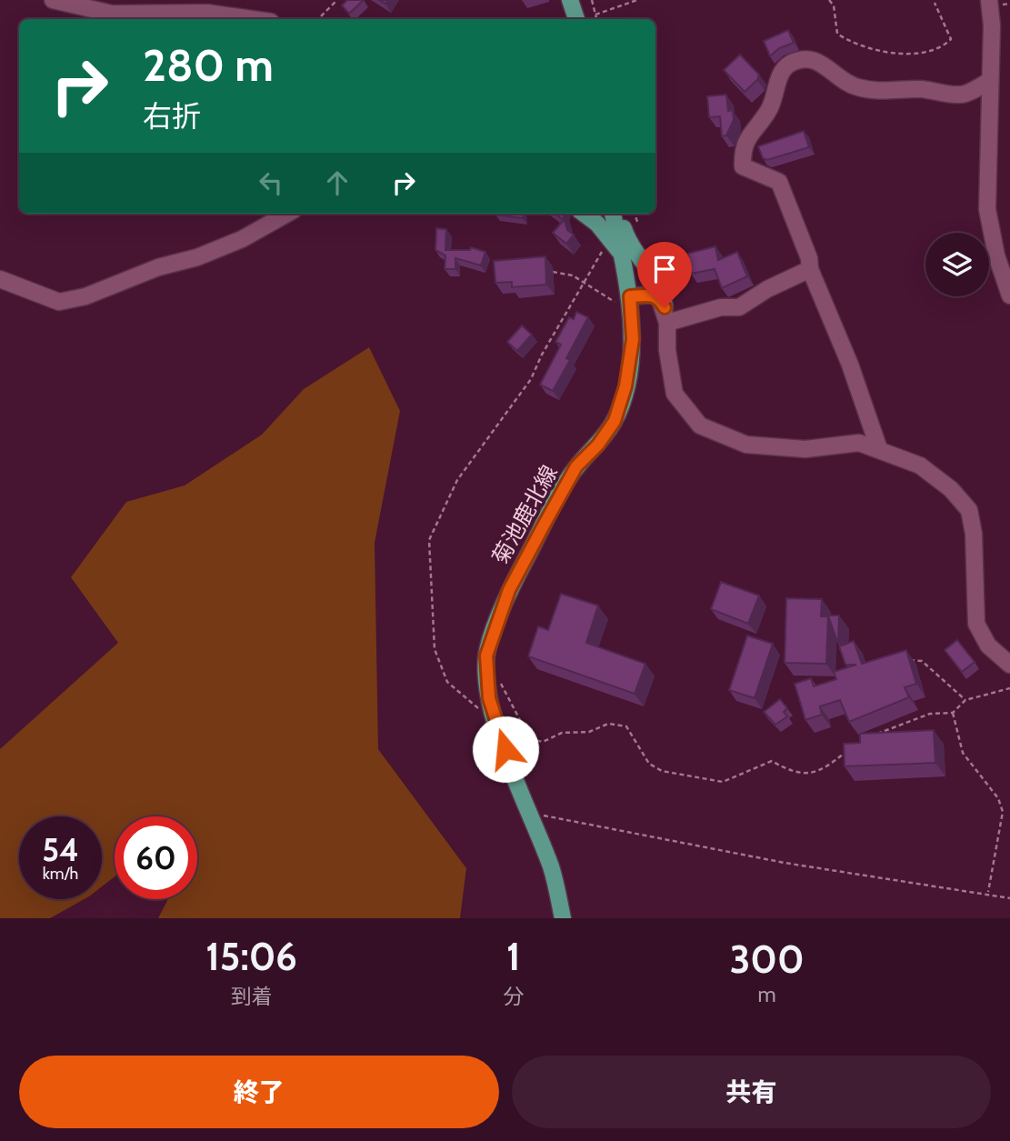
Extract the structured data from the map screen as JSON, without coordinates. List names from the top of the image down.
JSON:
{
  "streets": {
    "main road": ["菊池鹿北線"]
  },
  "page": {
    "turn": ["280 m", "右折"],
    "speed": "54 km/h",
    "limit": "60",
    "eta": [
      "15:06",
      "到着",
      "1",
      "分",
      "300",
      "m"
    ],
    "buttons": ["終了", "共有"]
  }
}
